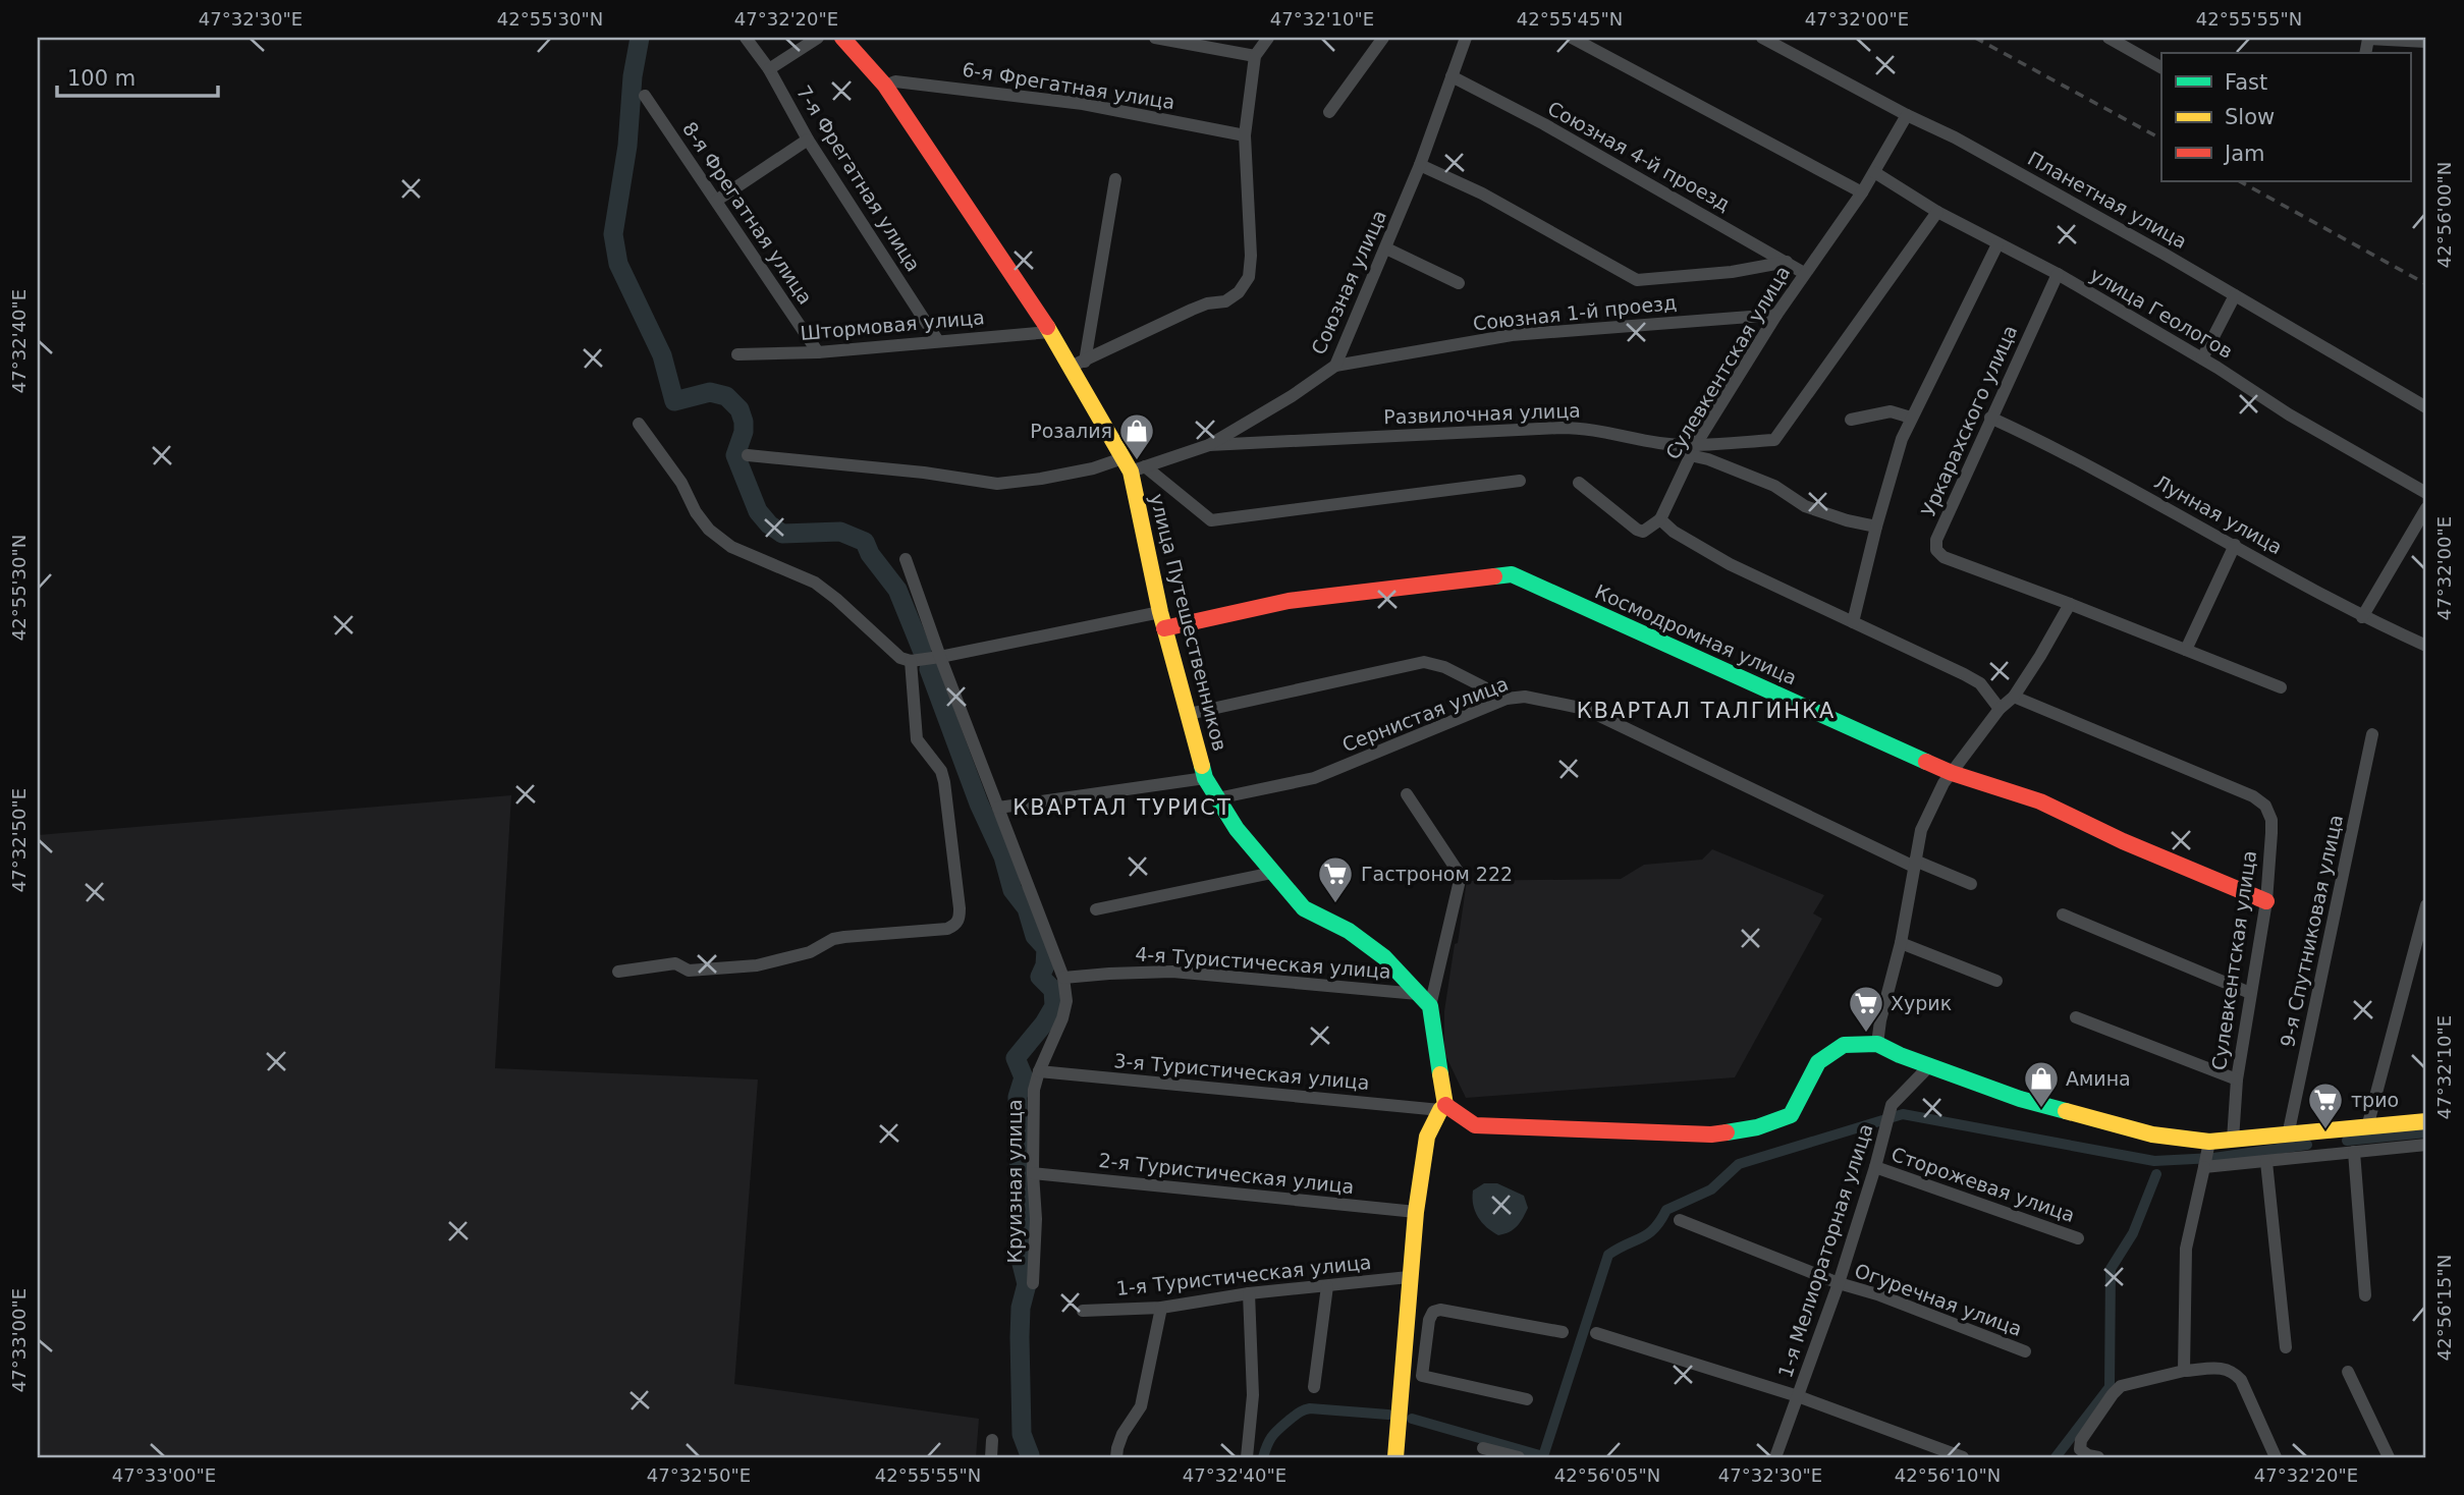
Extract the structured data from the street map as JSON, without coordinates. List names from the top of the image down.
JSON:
{
  "streets": {
    "street": [
      "6-я Фрегатная улица",
      "Союзная 4-й проезд",
      "7-я Фрегатная улица",
      "Планетная улица",
      "8-я Фрегатная улица",
      "Союзная улица",
      "Союзная 1-й проезд",
      "улица Геологов",
      "Штормовая улица",
      "Сулевкентская улица",
      "Развилочная улица",
      "Уркарахского улица",
      "Лунная улица",
      "улица Путешественников",
      "Космодромная улица",
      "Сернистая улица",
      "9-я Спутниковая улица",
      "4-я Туристическая улица",
      "3-я Туристическая улица",
      "2-я Туристическая улица",
      "Круизная улица",
      "Сторожевая улица",
      "1-я Мелиораторная улица",
      "1-я Туристическая улица",
      "Огуречная улица"
    ]
  },
  "crossings": [
    ["6-я Фрегатная улица", "улица Путешественников"],
    ["Союзная 4-й проезд", "Союзная улица"],
    ["Союзная 4-й проезд", "Сулевкентская улица"],
    ["7-я Фрегатная улица", "Штормовая улица"],
    ["Планетная улица", "Сулевкентская улица"],
    ["8-я Фрегатная улица", "Штормовая улица"],
    ["Союзная улица", "Союзная 1-й проезд"],
    ["Союзная улица", "Развилочная улица"],
    ["Союзная улица", "улица Путешественников"],
    ["Союзная 1-й проезд", "Сулевкентская улица"],
    ["улица Геологов", "Сулевкентская улица"],
    ["улица Геологов", "Развилочная улица"],
    ["улица Геологов", "Уркарахского улица"],
    ["Штормовая улица", "улица Путешественников"],
    ["Сулевкентская улица", "Развилочная улица"],
    ["Сулевкентская улица", "Космодромная улица"],
    ["Уркарахского улица", "Лунная улица"],
    ["улица Путешественников", "Космодромная улица"],
    ["улица Путешественников", "Сернистая улица"],
    ["улица Путешественников", "4-я Туристическая улица"],
    ["4-я Туристическая улица", "Круизная улица"],
    ["3-я Туристическая улица", "Круизная улица"],
    ["2-я Туристическая улица", "Круизная улица"],
    ["Сторожевая улица", "1-я Мелиораторная улица"],
    ["1-я Мелиораторная улица", "Огуречная улица"]
  ],
  "districts": ["КВАРТАЛ ТАЛГИНКА", "КВАРТАЛ ТУРИСТ"],
  "places": {
    "shop": ["Розалия", "Амина"],
    "supermarket": ["Гастроном 222", "Хурик", "трио"]
  },
  "legend": ["Fast", "Slow", "Jam"],
  "scale_bar": "100 m",
  "coordinates": [
    "47°32'30\"E",
    "42°55'30\"N",
    "47°32'20\"E",
    "47°32'10\"E",
    "42°55'45\"N",
    "47°32'00\"E",
    "42°55'55\"N",
    "42°56'00\"N",
    "47°32'40\"E",
    "47°32'50\"E",
    "42°56'15\"N",
    "47°33'00\"E",
    "42°56'05\"N",
    "42°56'10\"N"
  ]
}
